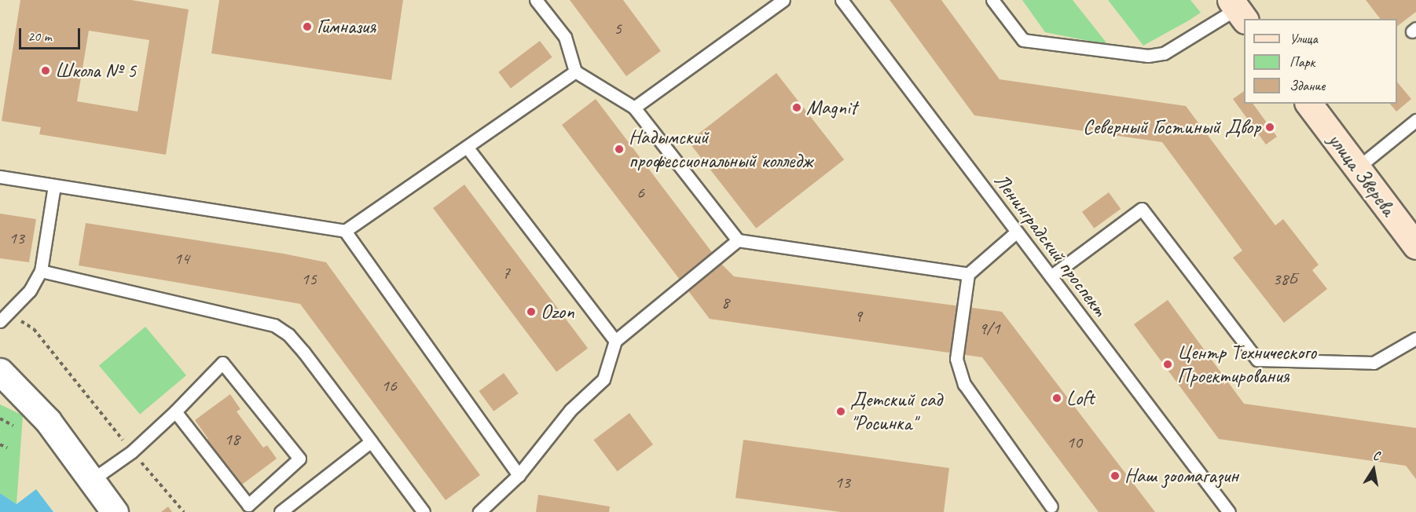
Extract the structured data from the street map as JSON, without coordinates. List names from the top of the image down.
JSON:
{
  "streets": {
    "main road": ["улица Зверева"],
    "lane": ["Ленинградский проспект"]
  },
  "places": [
    "Гимназия",
    "Школа № 5",
    "Magnit",
    "Северный Гостиный Двор",
    "Надымский профессиональный колледж",
    "Ozon",
    "Центр Технического Проектирования",
    "Loft",
    "Детский сад \"Росинка\"",
    "Наш зоомагазин"
  ],
  "house_numbers": [
    "5",
    "6",
    "13",
    "14",
    "7",
    "15",
    "38Б",
    "8",
    "9",
    "9/1",
    "16",
    "18",
    "10",
    "13"
  ],
  "legend": ["Улица", "Парк", "Здание"],
  "scale_bar": "20 m",
  "north": "top"
}
